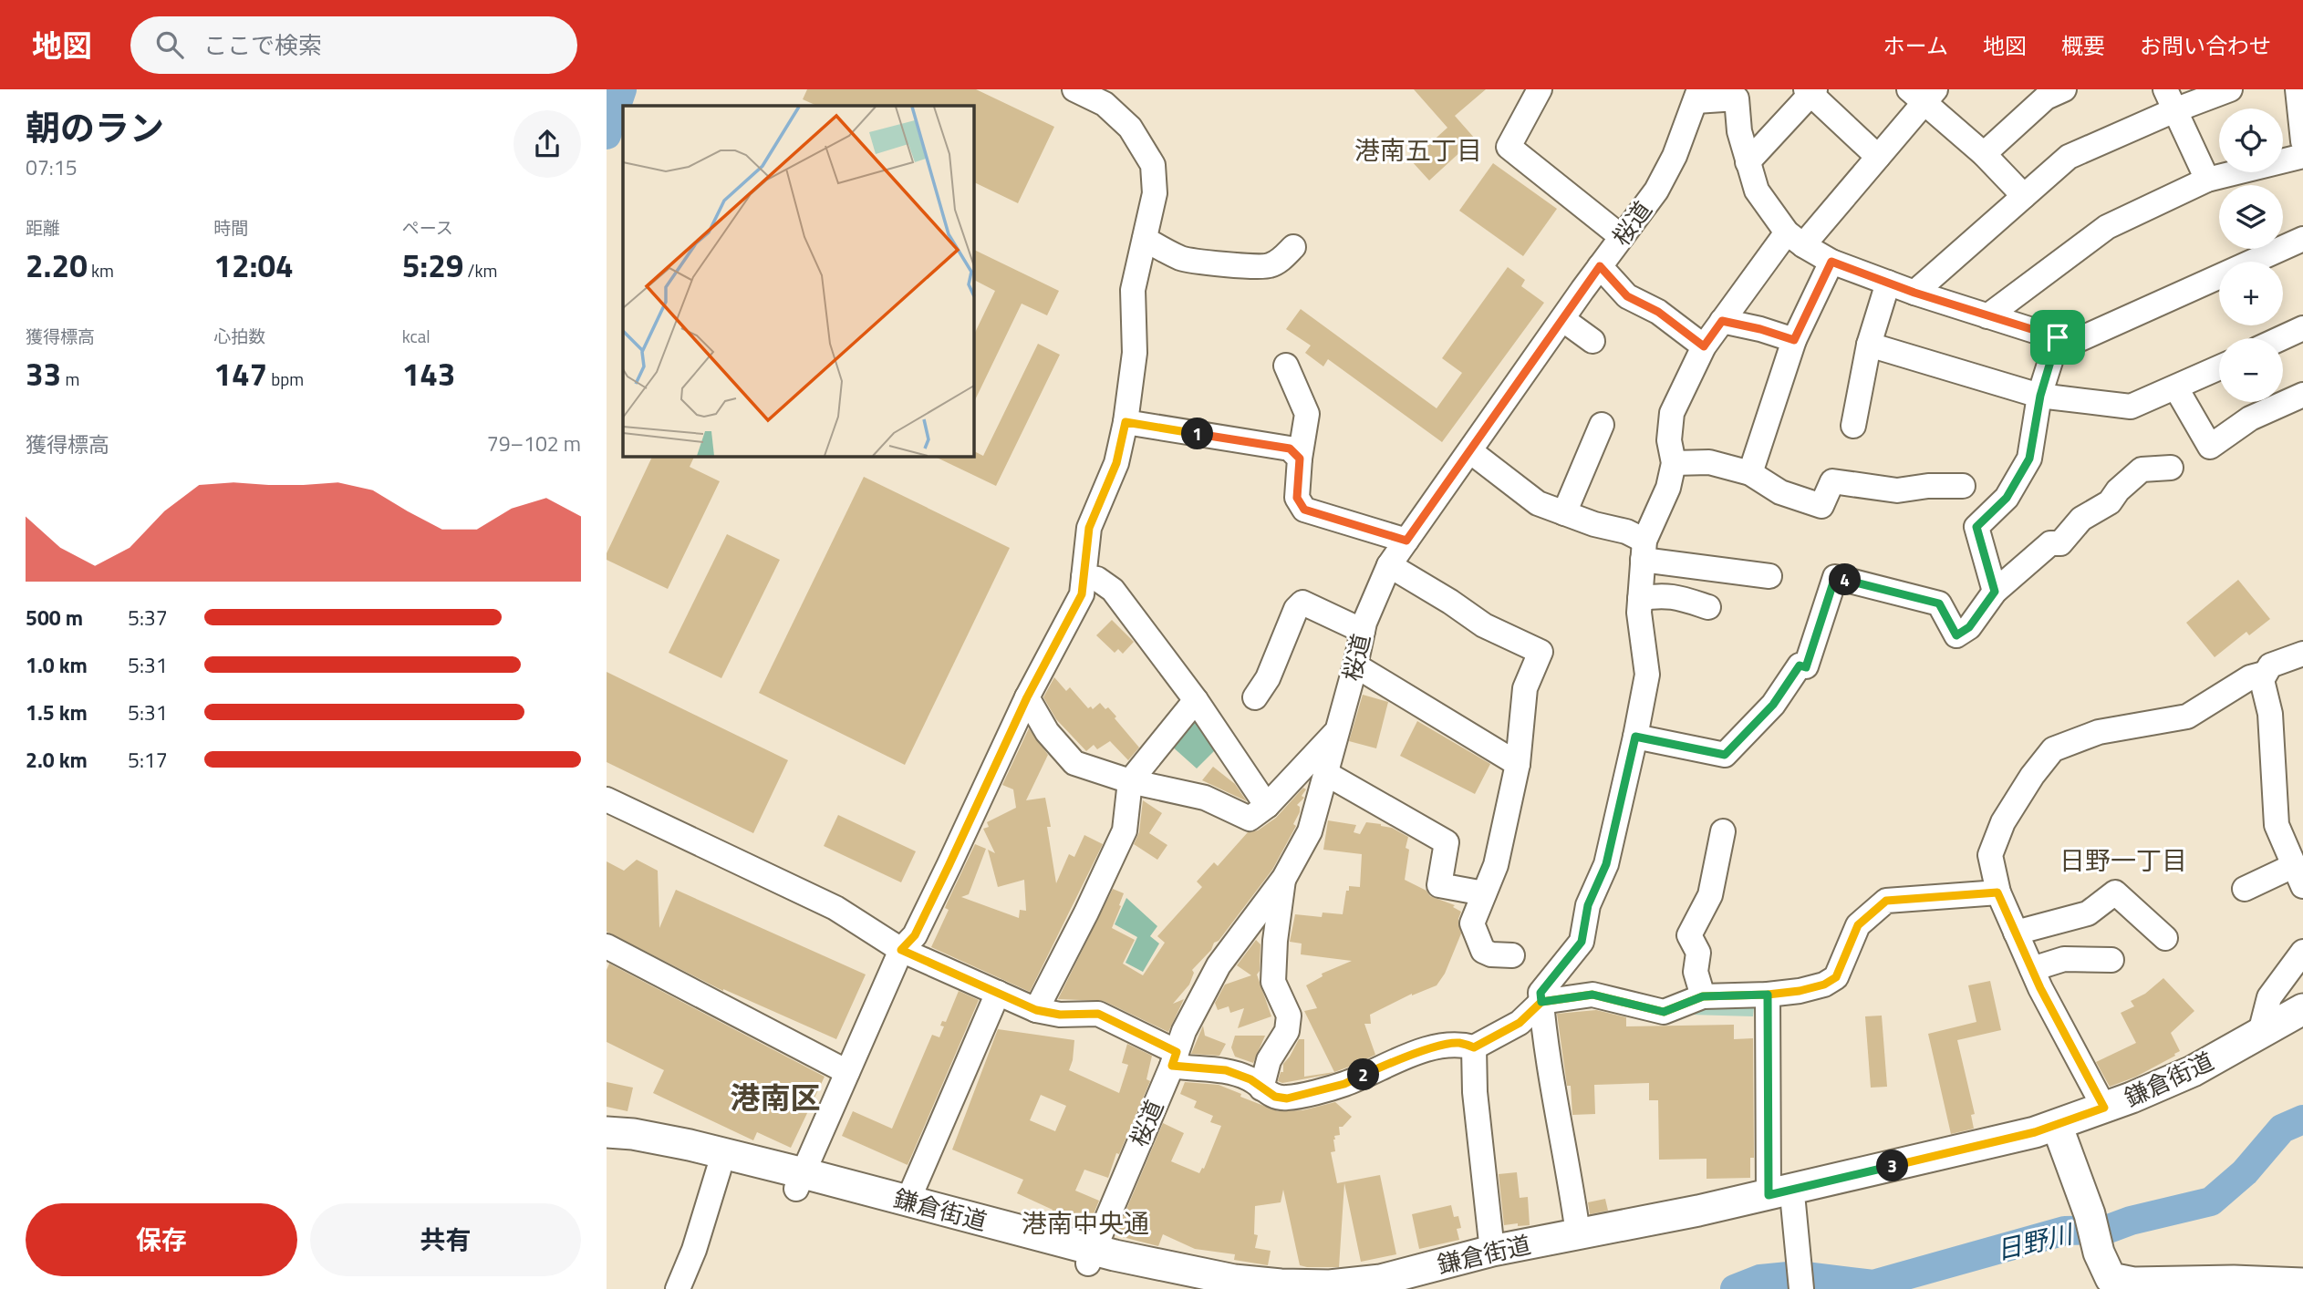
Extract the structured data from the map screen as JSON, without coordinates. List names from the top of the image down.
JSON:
{
  "streets": {
    "main road": ["鎌倉街道"],
    "street": ["桜道"]
  },
  "crossings": [
    ["桜道", "鎌倉街道"]
  ],
  "districts": [
    "港南五丁目",
    "日野一丁目",
    "港南区",
    "港南中央通"
  ],
  "water": ["日野川"],
  "page": {
    "header": "地図",
    "search": "ここで検索",
    "nav": [
      "ホーム",
      "地図",
      "概要",
      "お問い合わせ"
    ],
    "heading": ["朝のラン", "07:15"],
    "map_buttons": ["+", "−"],
    "stats": [
      ["距離", "2.20 km"],
      ["時間", "12:04"],
      ["ペース", "5:29 /km"],
      ["獲得標高", "33 m"],
      ["心拍数", "147 bpm"],
      ["kcal", "143"]
    ],
    "chart": ["獲得標高", "79–102 m"],
    "pins": [
      "1",
      "4",
      "2",
      "3"
    ],
    "list": [
      {
        "name": "500 m",
        "note": "5:37"
      },
      {
        "name": "1.0 km",
        "note": "5:31"
      },
      {
        "name": "1.5 km",
        "note": "5:31"
      },
      {
        "name": "2.0 km",
        "note": "5:17"
      }
    ],
    "buttons": ["保存", "共有"]
  }
}
